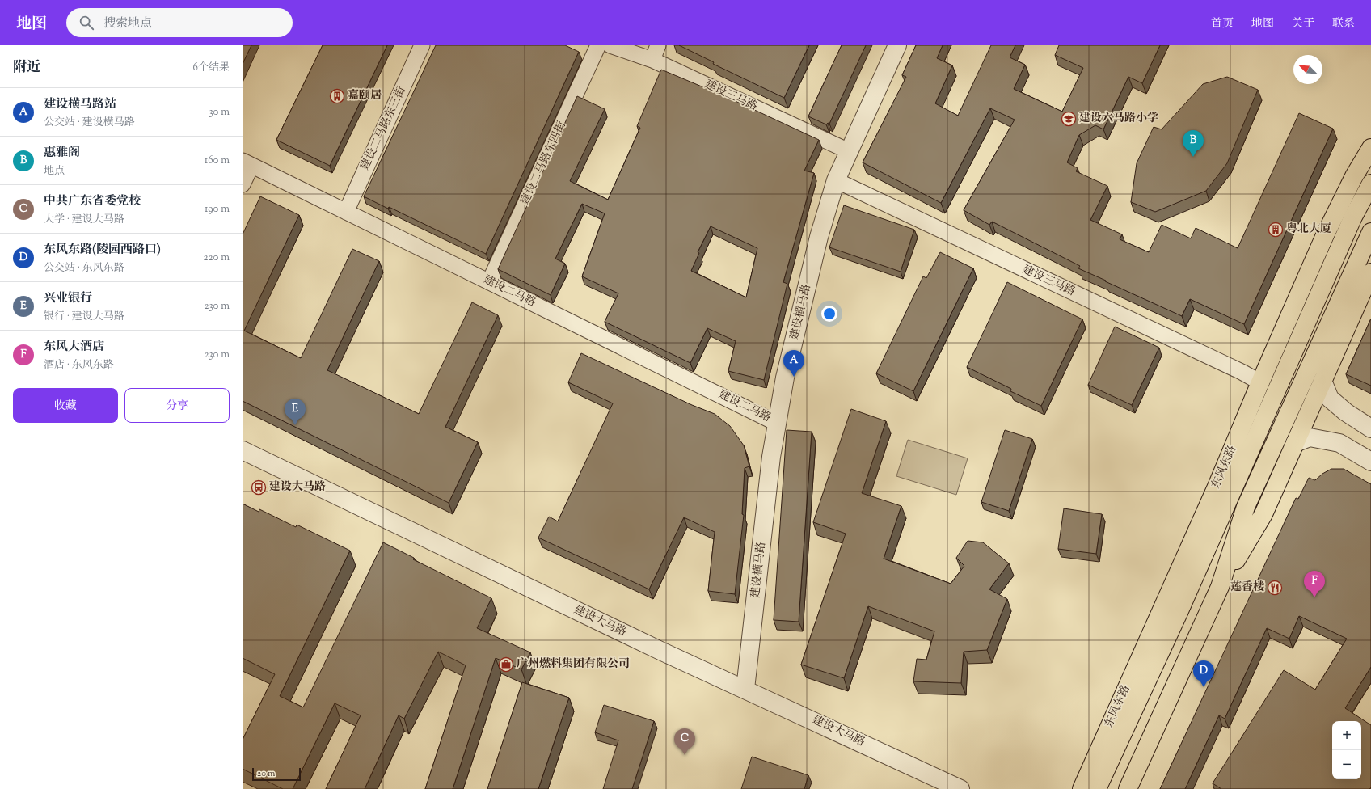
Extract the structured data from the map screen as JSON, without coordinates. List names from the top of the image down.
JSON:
{
  "streets": {
    "main road": ["东风东路"],
    "street": [
      "建设三马路",
      "建设二马路东三街",
      "建设二马路东四街",
      "建设二马路",
      "建设横马路",
      "建设大马路"
    ]
  },
  "crossings": [
    ["建设三马路", "建设横马路"],
    ["建设三马路", "东风东路"],
    ["建设二马路东三街", "建设二马路"],
    ["建设二马路东四街", "建设二马路"],
    ["建设二马路", "建设横马路"],
    ["建设横马路", "建设大马路"]
  ],
  "places": {
    "building": ["嘉颐居", "粤北大厦"],
    "school or university": ["建设六马路小学"],
    "bus stop": ["建设大马路"],
    "restaurant": ["莲香楼"],
    "office": ["广州燃料集团有限公司"]
  },
  "scale_bar": "20 m",
  "north": "top left",
  "page": {
    "header": "地图",
    "search": "搜索地点",
    "nav": [
      "首页",
      "地图",
      "关于",
      "联系"
    ],
    "heading": ["附近", "6个结果"],
    "list": [
      {
        "mark": "A",
        "name": "建设横马路站",
        "note": "公交站 · 建设横马路",
        "value": "30 m"
      },
      {
        "mark": "B",
        "name": "惠雅阁",
        "note": "地点",
        "value": "160 m"
      },
      {
        "mark": "C",
        "name": "中共广东省委党校",
        "note": "大学 · 建设大马路",
        "value": "190 m"
      },
      {
        "mark": "D",
        "name": "东风东路(陵园西路口)",
        "note": "公交站 · 东风东路",
        "value": "220 m"
      },
      {
        "mark": "E",
        "name": "兴业银行",
        "note": "银行 · 建设大马路",
        "value": "230 m"
      },
      {
        "mark": "F",
        "name": "东风大酒店",
        "note": "酒店 · 东风东路",
        "value": "230 m"
      }
    ],
    "pins": [
      "B",
      "A",
      "E",
      "F",
      "D",
      "C"
    ],
    "buttons": ["收藏", "分享"],
    "map_buttons": ["+", "−"],
    "scale": "20 m"
  }
}
